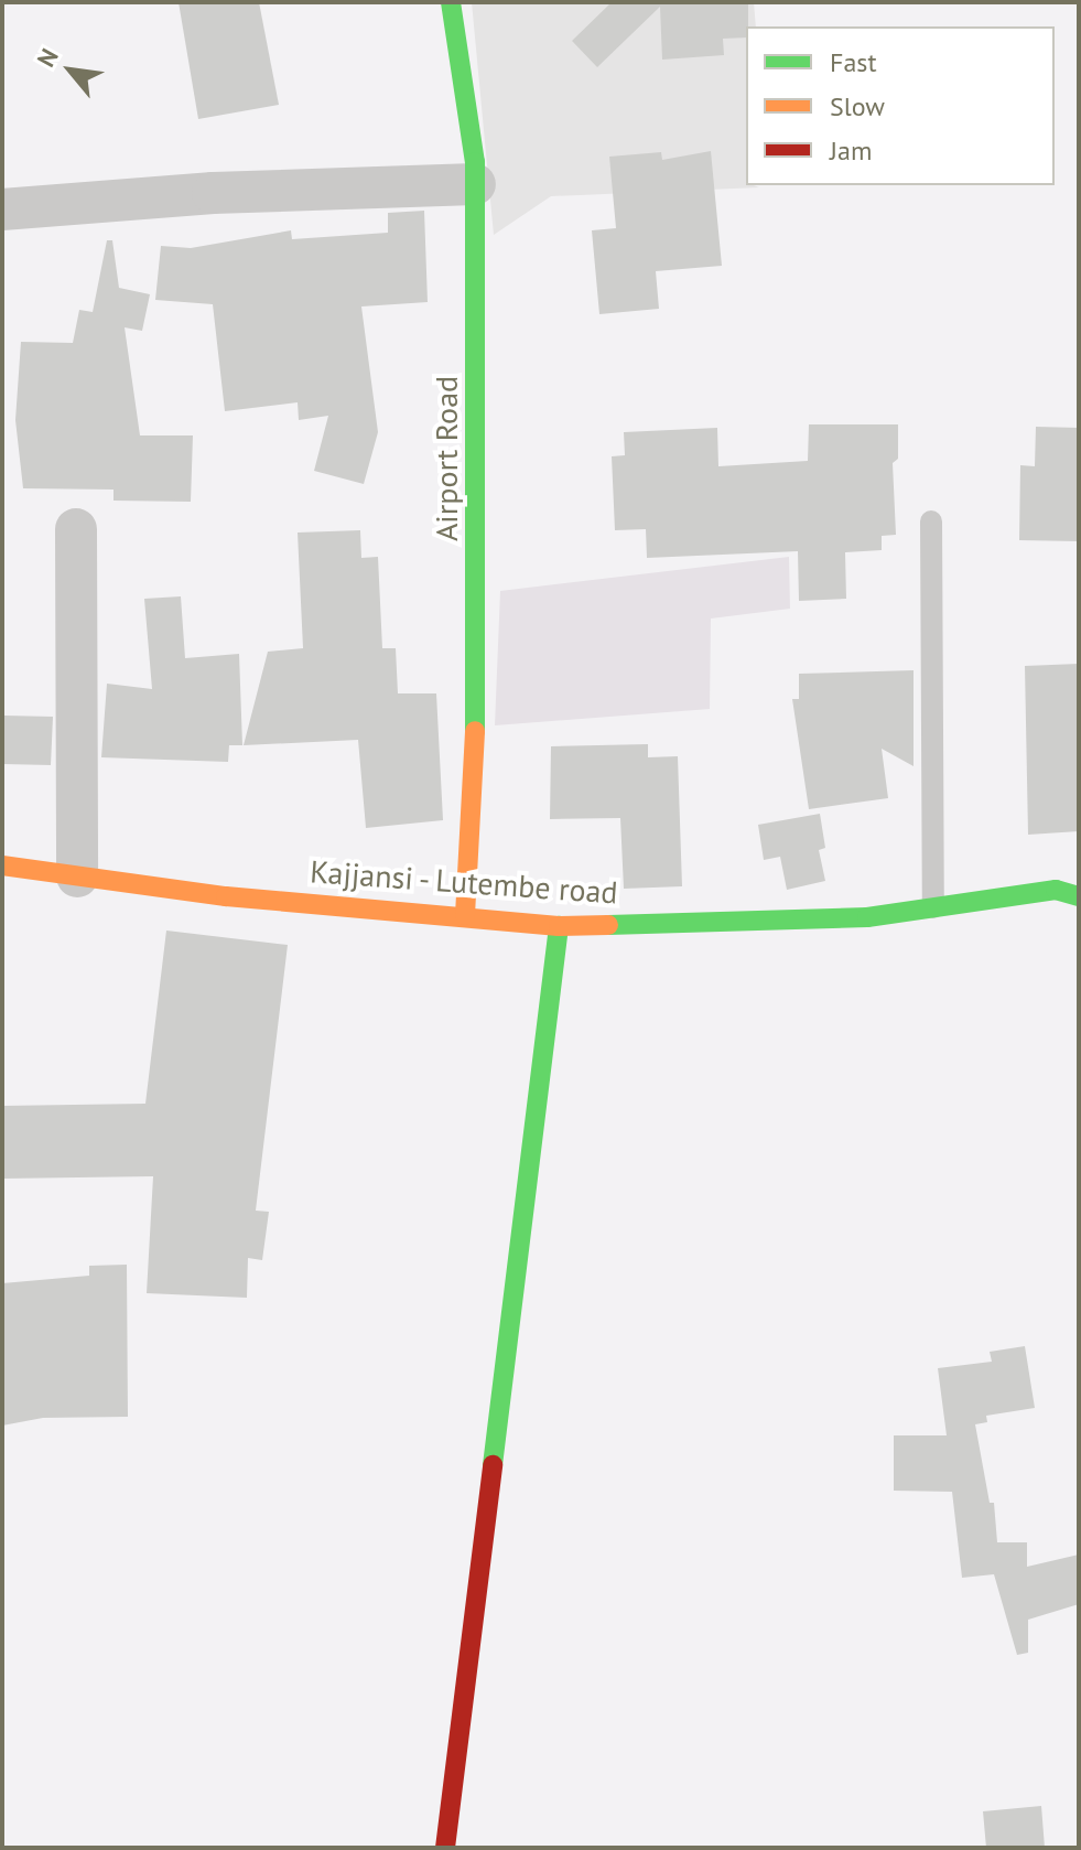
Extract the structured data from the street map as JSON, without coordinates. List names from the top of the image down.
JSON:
{
  "streets": {
    "street": ["Airport Road", "Kajjansi - Lutembe road"]
  },
  "crossings": [
    ["Airport Road", "Kajjansi - Lutembe road"]
  ],
  "legend": ["Fast", "Slow", "Jam"],
  "north": "top left"
}
